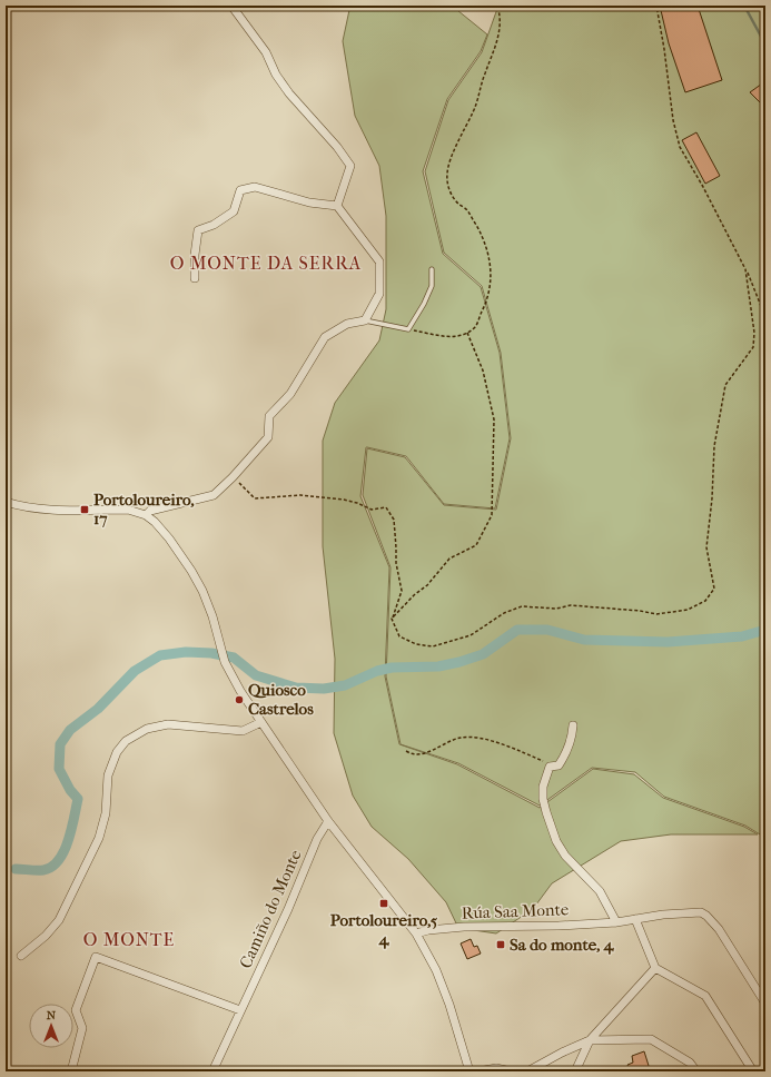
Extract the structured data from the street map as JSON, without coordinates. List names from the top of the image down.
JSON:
{
  "streets": {
    "street": ["Camiño do Monte", "Rúa Saa Monte"]
  },
  "districts": ["O MONTE DA SERRA", "O MONTE"],
  "places": {
    "transit": ["Portoloureiro, 17", "Portoloureiro,5 4", "Sa do monte, 4"],
    "other": ["Quiosco Castrelos"]
  },
  "north": "top"
}
